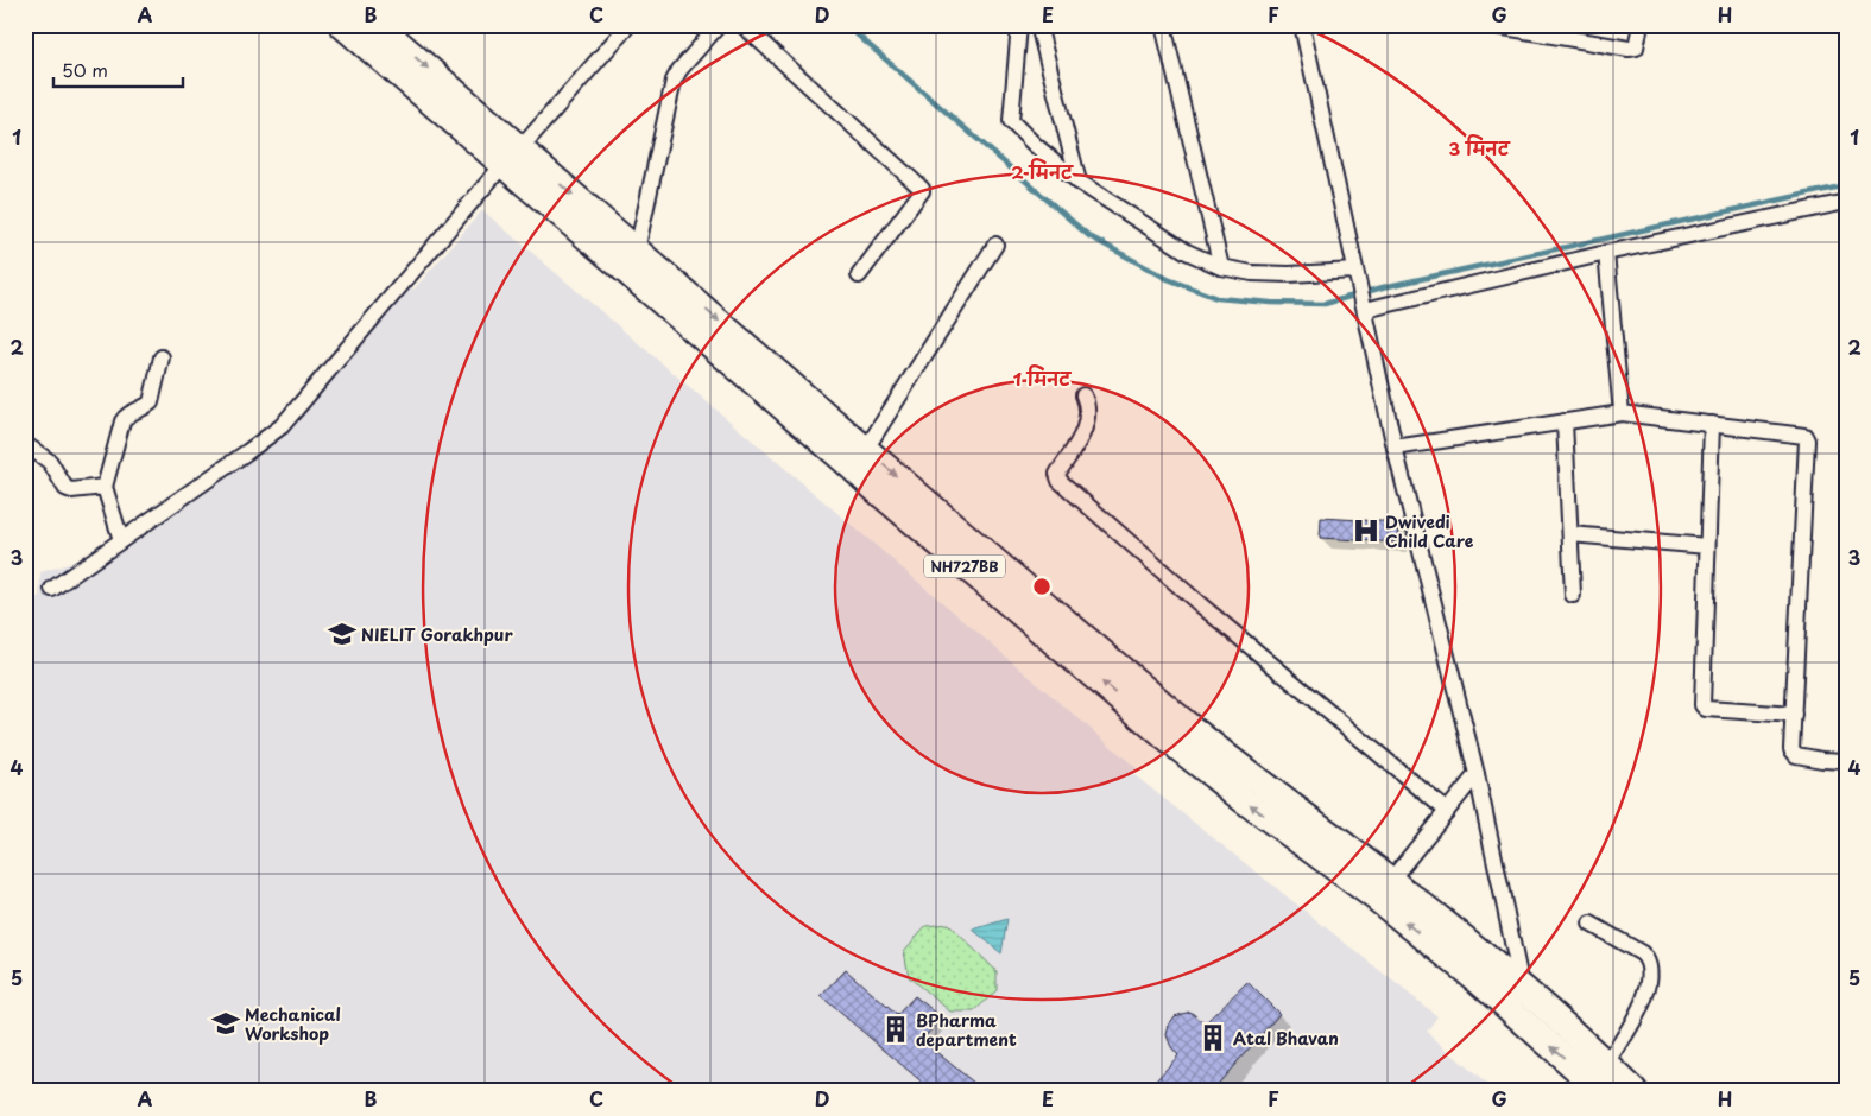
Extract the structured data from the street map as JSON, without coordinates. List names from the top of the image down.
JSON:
{
  "streets": {
    "highway": ["NH727BB"]
  },
  "places": {
    "hospital": ["Dwivedi Child Care"],
    "school or university": ["NIELIT Gorakhpur", "Mechanical Workshop"],
    "building": ["BPharma department", "Atal Bhavan"]
  },
  "scale_bar": "50 m",
  "grid": {
    "columns": [
      "A",
      "B",
      "C",
      "D",
      "E",
      "F",
      "G",
      "H"
    ],
    "rows": [
      "1",
      "2",
      "3",
      "4",
      "5"
    ]
  },
  "rings": ["3 मिनट", "2 मिनट", "1 मिनट"]
}
